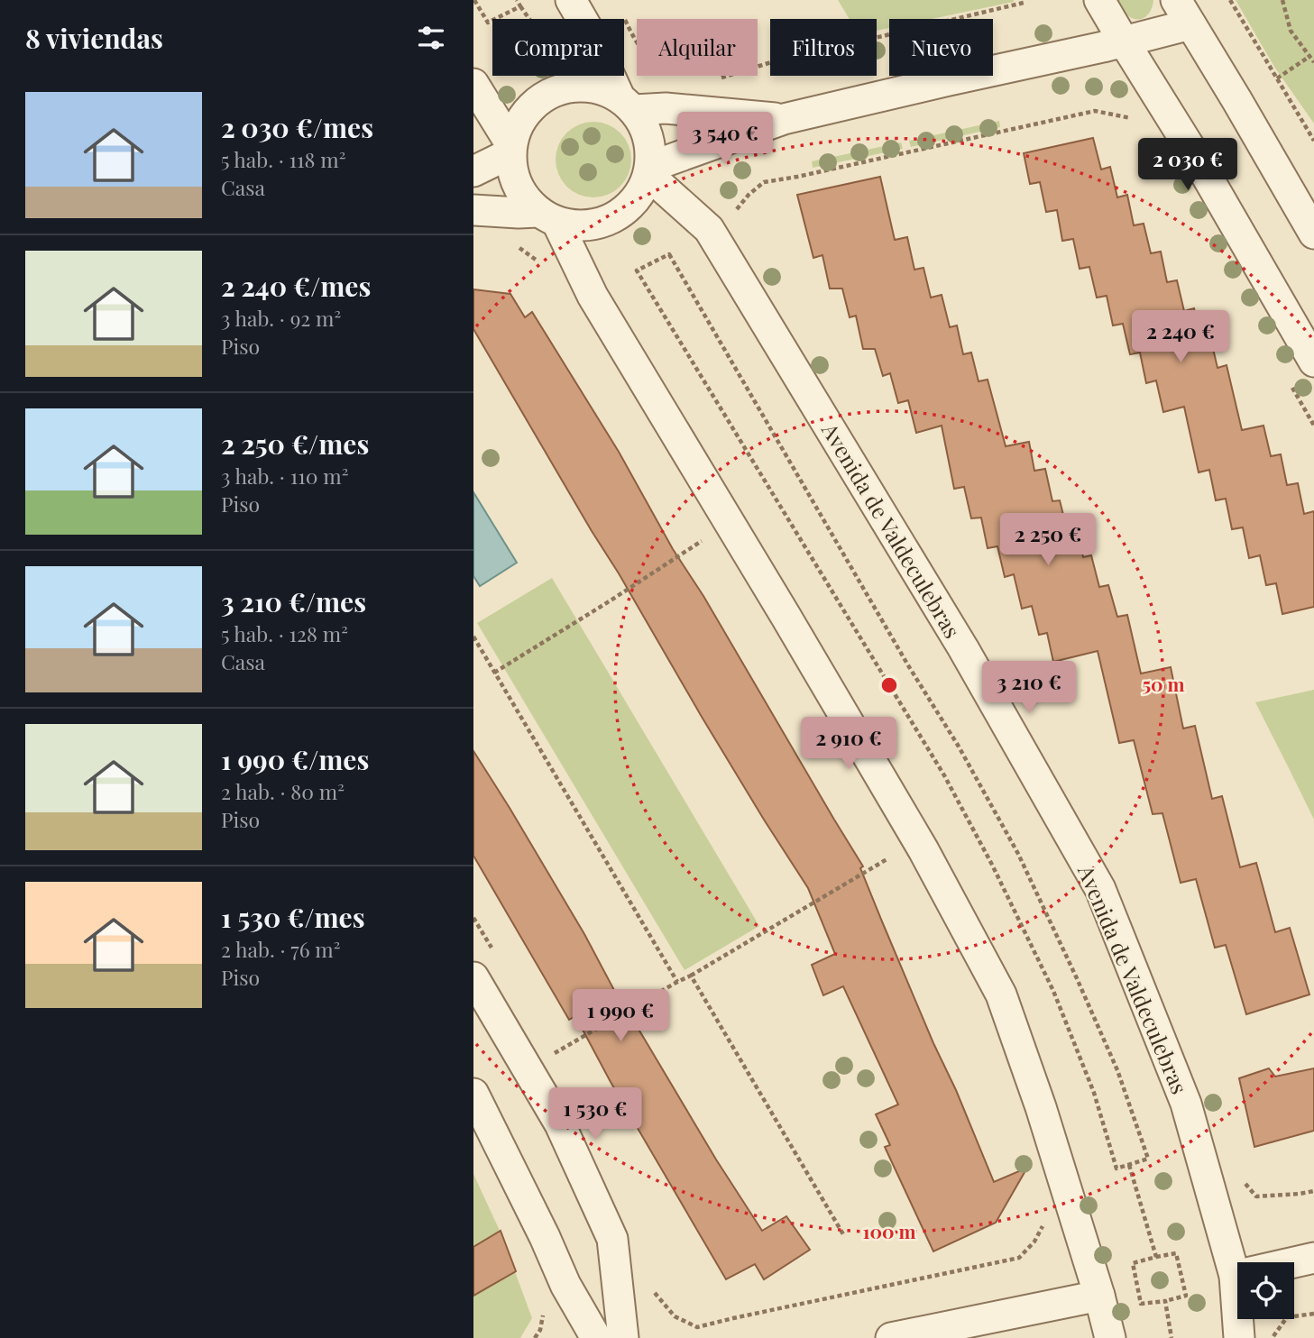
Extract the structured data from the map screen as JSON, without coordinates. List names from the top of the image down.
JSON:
{
  "streets": {
    "street": ["Avenida de Valdeculebras"]
  },
  "page": {
    "heading": "8 viviendas",
    "chip": [
      "Comprar",
      "Alquilar",
      "Filtros",
      "Nuevo"
    ],
    "list": [
      {
        "name": "2 030 €/mes",
        "note": "5 hab. · 118 m² · Casa"
      },
      {
        "name": "2 240 €/mes",
        "note": "3 hab. · 92 m² · Piso"
      },
      {
        "name": "2 250 €/mes",
        "note": "3 hab. · 110 m² · Piso"
      },
      {
        "name": "3 210 €/mes",
        "note": "5 hab. · 128 m² · Casa"
      },
      {
        "name": "1 990 €/mes",
        "note": "2 hab. · 80 m² · Piso"
      },
      {
        "name": "1 530 €/mes",
        "note": "2 hab. · 76 m² · Piso"
      }
    ],
    "price": [
      "3 540 €",
      "2 030 €",
      "2 240 €",
      "2 250 €",
      "3 210 €",
      "2 910 €",
      "1 990 €",
      "1 530 €"
    ]
  },
  "rings": ["50 m", "100 m"]
}
